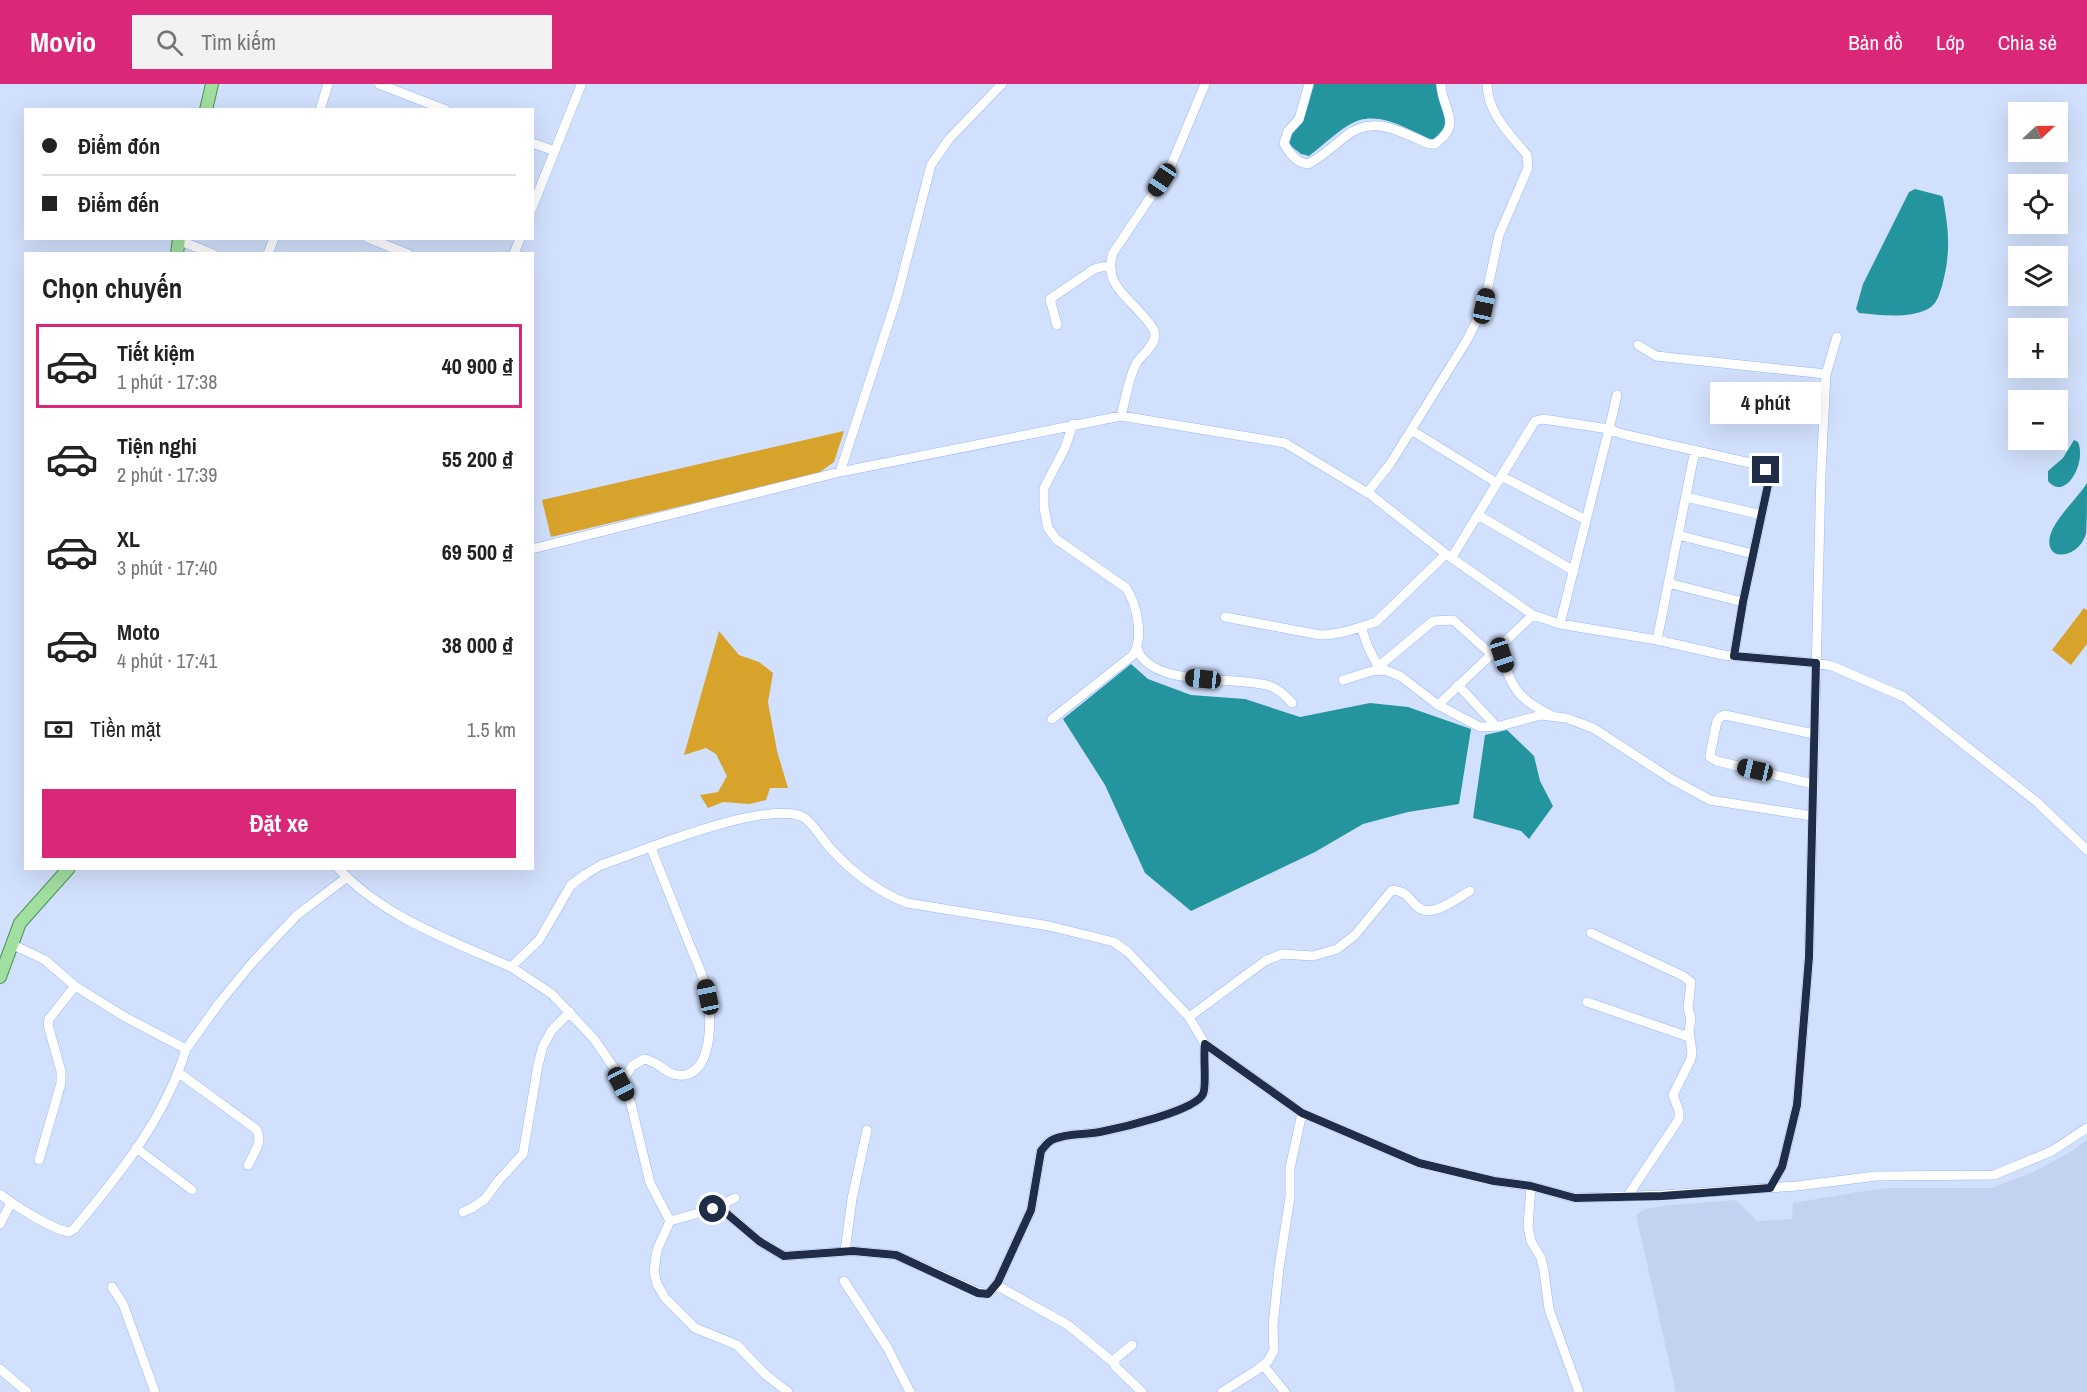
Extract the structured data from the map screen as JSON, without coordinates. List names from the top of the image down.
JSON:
{
  "north": "right",
  "page": {
    "header": "Movio",
    "search": "Tìm kiếm",
    "nav": ["Bản đồ", "Lớp", "Chia sẻ"],
    "map_buttons": ["+", "−"],
    "banner": ["Điểm đón", "Điểm đến"],
    "heading": "Chọn chuyến",
    "list": [
      {
        "name": "Tiết kiệm",
        "note": "1 phút · 17:38",
        "value": "40 900 ₫"
      },
      {
        "name": "Tiện nghi",
        "note": "2 phút · 17:39",
        "value": "55 200 ₫"
      },
      {
        "name": "XL",
        "note": "3 phút · 17:40",
        "value": "69 500 ₫"
      },
      {
        "name": "Moto",
        "note": "4 phút · 17:41",
        "value": "38 000 ₫"
      }
    ],
    "bubble": "4 phút",
    "pay": ["Tiền mặt", "1.5 km"],
    "buttons": "Đặt xe"
  }
}
